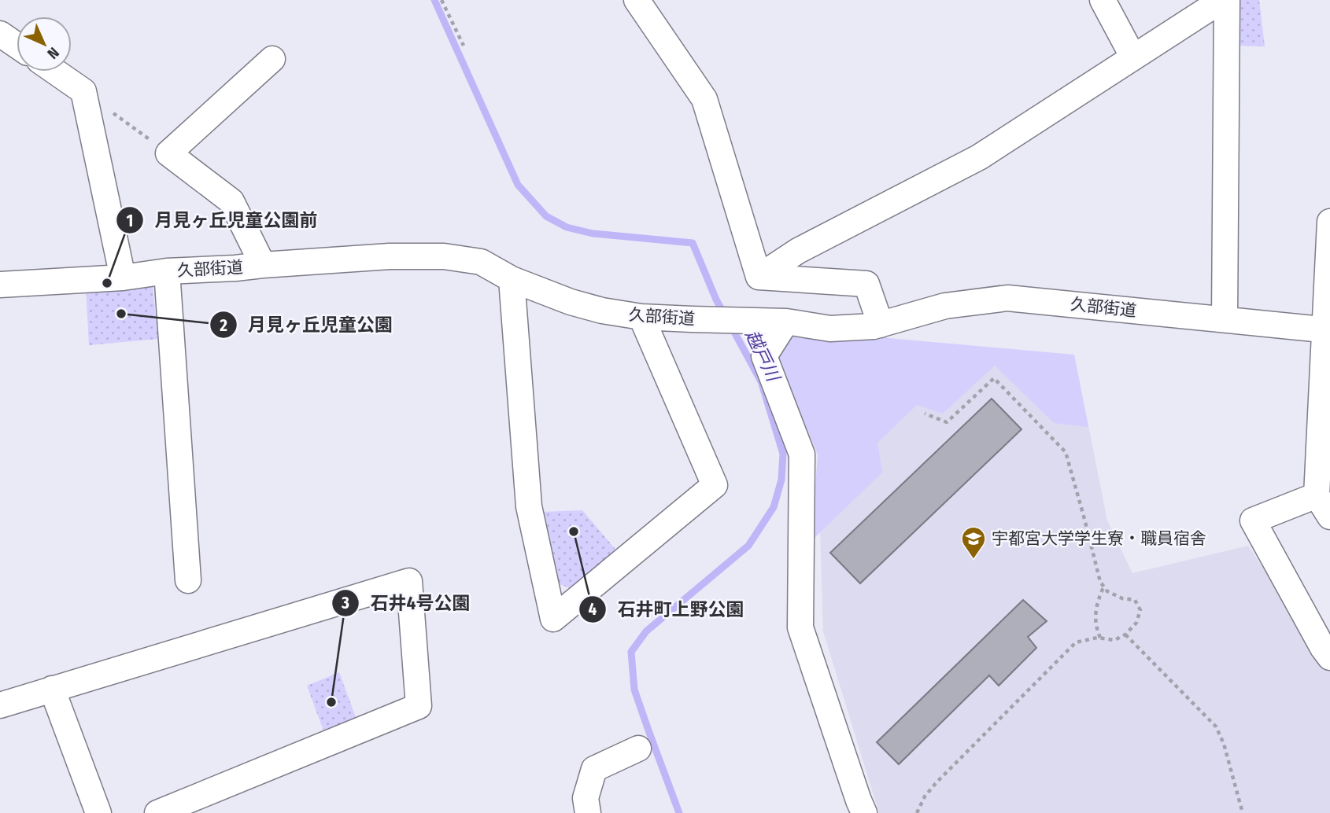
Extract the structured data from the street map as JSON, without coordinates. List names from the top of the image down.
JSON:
{
  "streets": {
    "street": ["久部街道"]
  },
  "water": ["越戸川"],
  "places": {
    "other": [
      "月見ヶ丘児童公園前",
      "月見ヶ丘児童公園",
      "石井町上野公園",
      "石井4号公園"
    ],
    "school or university": ["宇都宮大学学生寮・職員宿舎"]
  },
  "north": "bottom right"
}
